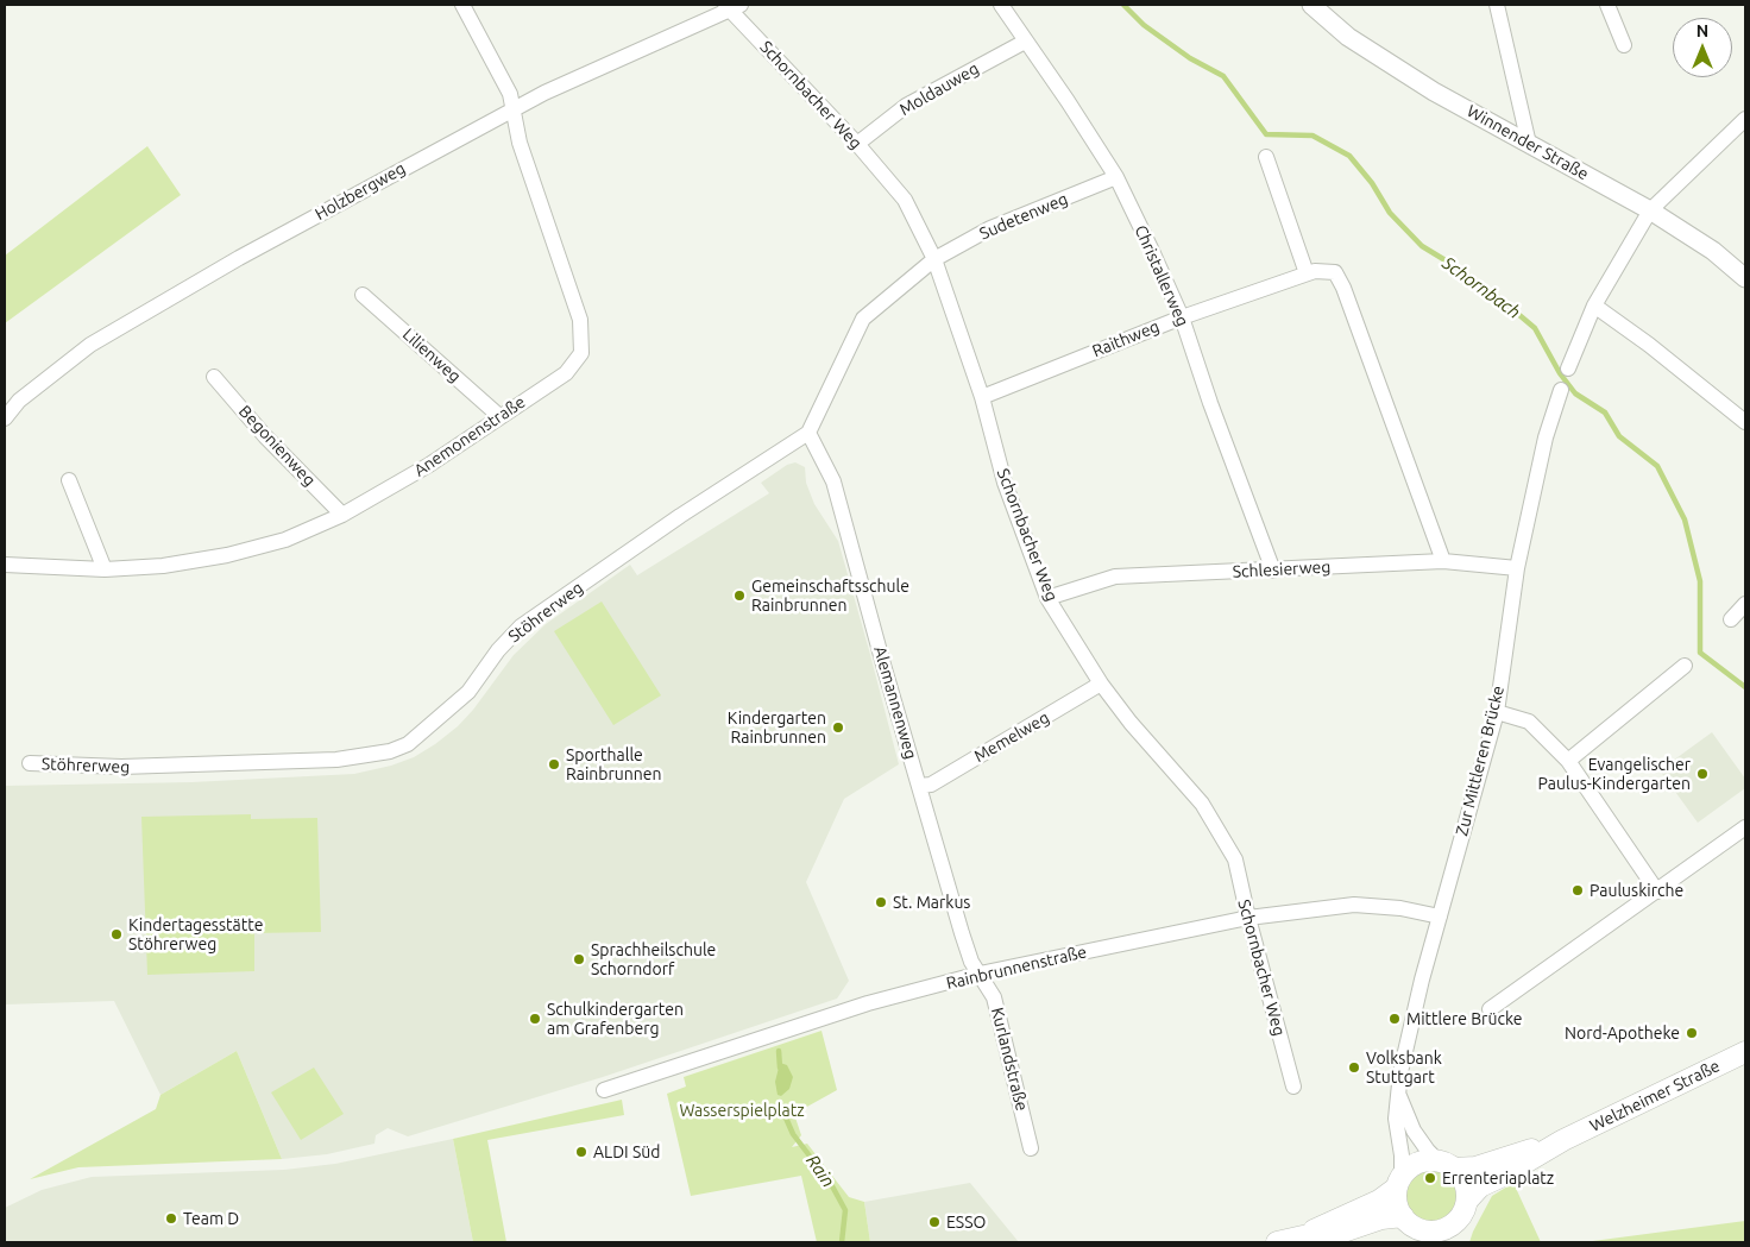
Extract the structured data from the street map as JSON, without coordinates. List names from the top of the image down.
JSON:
{
  "streets": {
    "main road": ["Welzheimer Straße"],
    "street": [
      "Moldauweg",
      "Schornbacher Weg",
      "Winnender Straße",
      "Holzbergweg",
      "Sudetenweg",
      "Christallerweg",
      "Raithweg",
      "Lilienweg",
      "Anemonenstraße",
      "Begonienweg",
      "Schlesierweg",
      "Stöhrerweg",
      "Alemannenweg",
      "Memelweg",
      "Zur Mittleren Brücke",
      "Rainbrunnenstraße",
      "Kurlandstraße"
    ]
  },
  "crossings": [
    ["Moldauweg", "Schornbacher Weg"],
    ["Moldauweg", "Christallerweg"],
    ["Schornbacher Weg", "Holzbergweg"],
    ["Schornbacher Weg", "Sudetenweg"],
    ["Schornbacher Weg", "Raithweg"],
    ["Schornbacher Weg", "Schlesierweg"],
    ["Schornbacher Weg", "Memelweg"],
    ["Schornbacher Weg", "Rainbrunnenstraße"],
    ["Holzbergweg", "Anemonenstraße"],
    ["Sudetenweg", "Christallerweg"],
    ["Christallerweg", "Raithweg"],
    ["Christallerweg", "Schlesierweg"],
    ["Raithweg", "Schlesierweg"],
    ["Lilienweg", "Anemonenstraße"],
    ["Anemonenstraße", "Begonienweg"],
    ["Schlesierweg", "Zur Mittleren Brücke"],
    ["Stöhrerweg", "Alemannenweg"],
    ["Alemannenweg", "Memelweg"],
    ["Alemannenweg", "Rainbrunnenstraße"],
    ["Alemannenweg", "Kurlandstraße"],
    ["Zur Mittleren Brücke", "Rainbrunnenstraße"],
    ["Zur Mittleren Brücke", "Welzheimer Straße"],
    ["Rainbrunnenstraße", "Kurlandstraße"]
  ],
  "water": ["Schornbach", "Rain"],
  "parks": ["Wasserspielplatz"],
  "places": [
    "Gemeinschaftsschule Rainbrunnen",
    "Kindergarten Rainbrunnen",
    "Sporthalle Rainbrunnen",
    "Evangelischer Paulus-Kindergarten",
    "Pauluskirche",
    "St. Markus",
    "Kindertagesstätte Stöhrerweg",
    "Sprachheilschule Schorndorf",
    "Schulkindergarten am Grafenberg",
    "Mittlere Brücke",
    "Nord-Apotheke",
    "Volksbank Stuttgart",
    "ALDI Süd",
    "Errenteriaplatz",
    "Team D",
    "ESSO"
  ],
  "north": "top"
}
